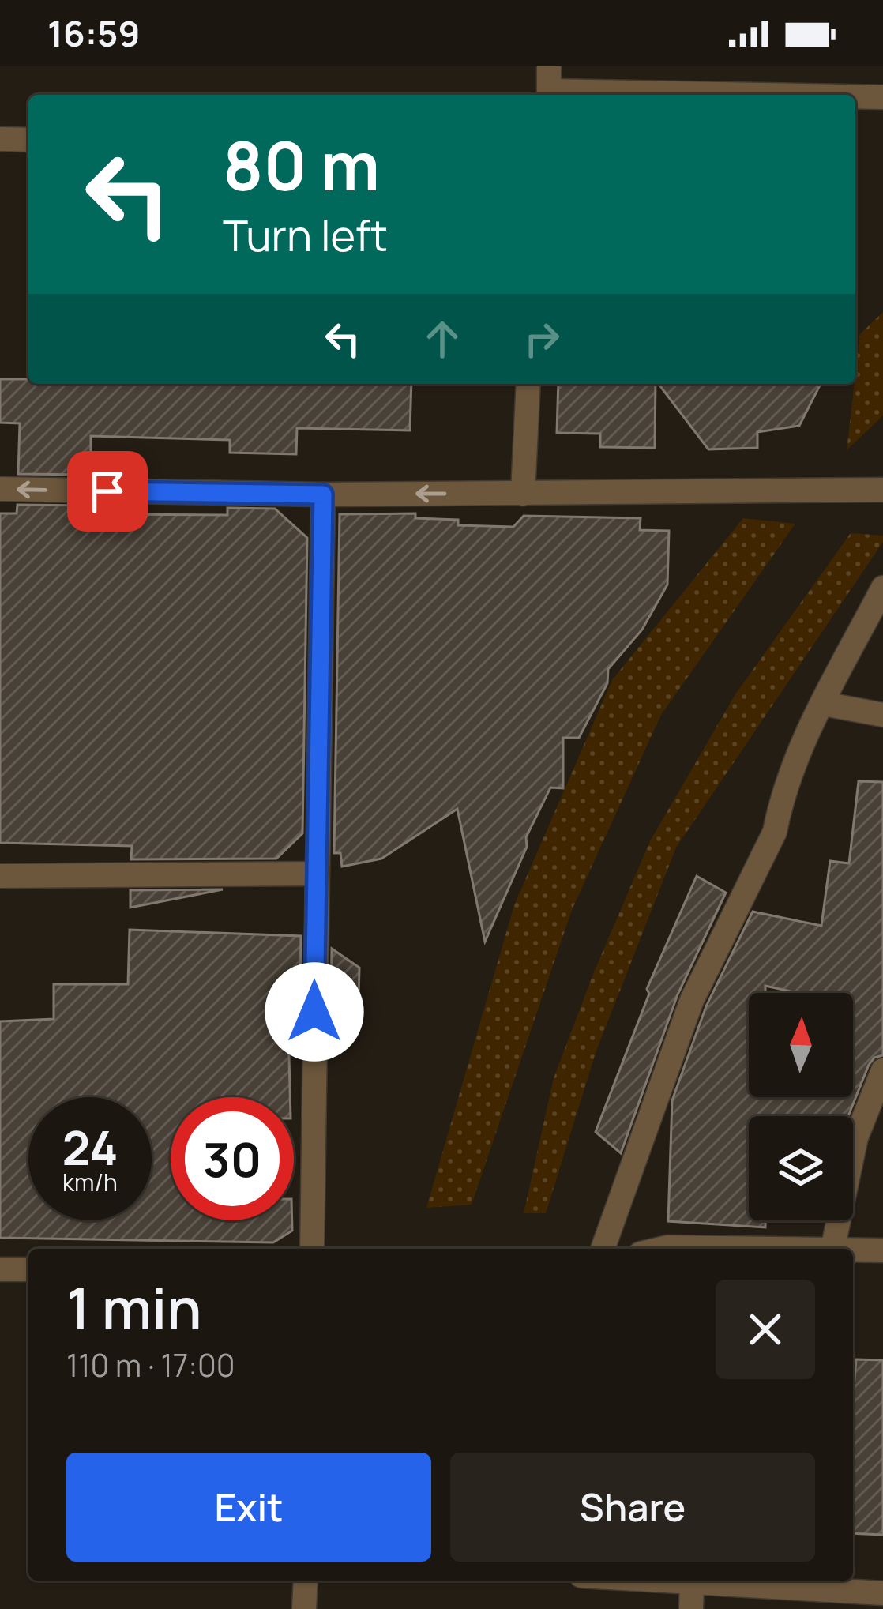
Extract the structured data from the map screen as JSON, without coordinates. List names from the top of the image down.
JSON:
{
  "north": "top",
  "page": {
    "status": "16:59",
    "turn": ["80 m", "Turn left"],
    "speed": "24 km/h",
    "limit": "30",
    "heading": ["1 min", "110 m · 17:00"],
    "buttons": ["Exit", "Share"]
  }
}
